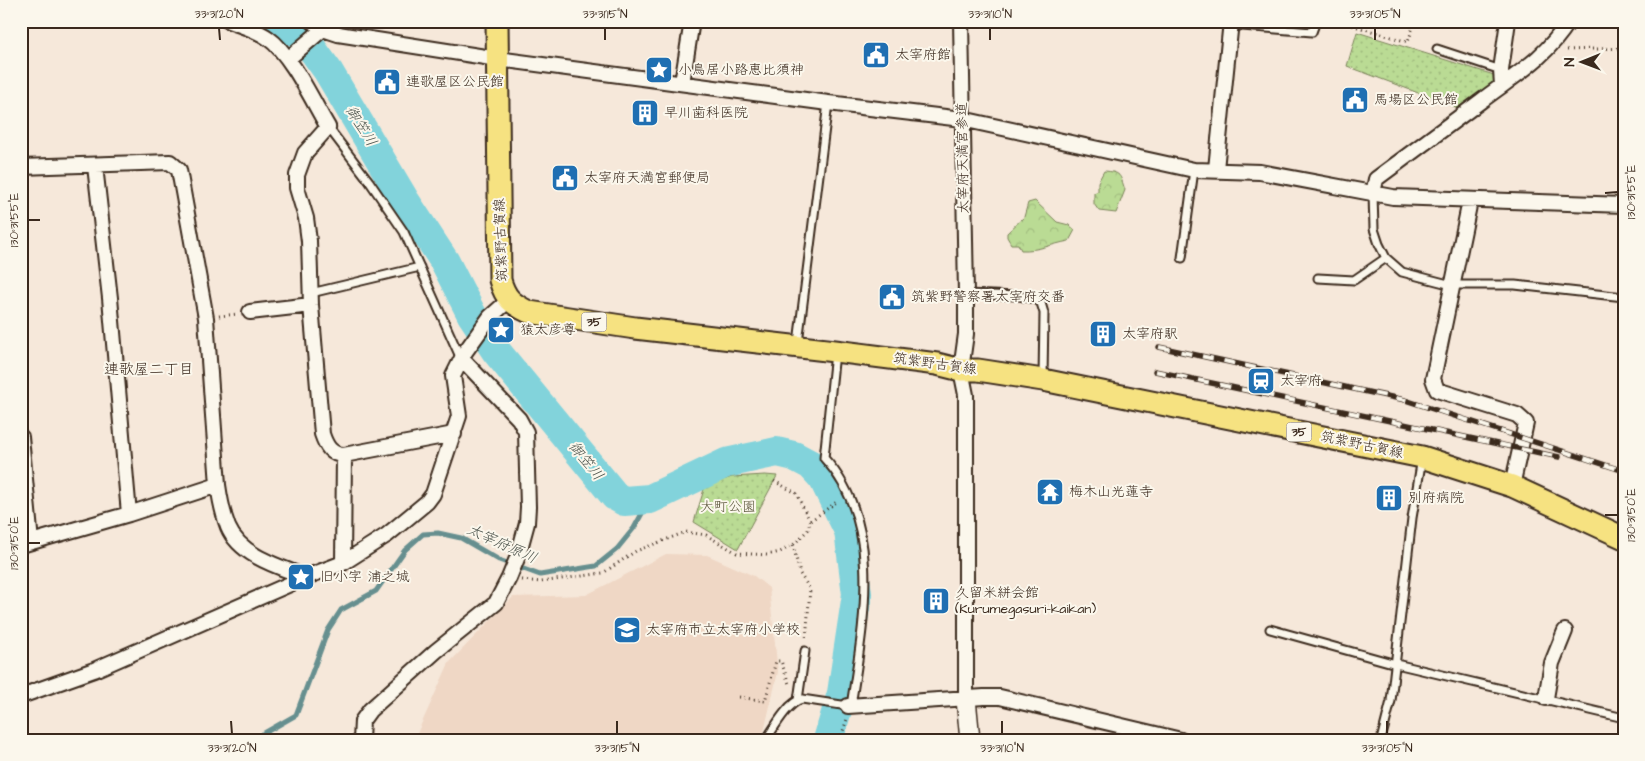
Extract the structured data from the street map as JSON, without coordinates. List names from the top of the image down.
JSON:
{
  "streets": {
    "main road": ["筑紫野古賀線", "35"],
    "street": ["太宰府天満宮参道"]
  },
  "crossings": [
    ["太宰府天満宮参道", "筑紫野古賀線"]
  ],
  "districts": ["連歌屋二丁目"],
  "water": ["御笠川", "太宰府原川"],
  "parks": ["大町公園"],
  "places": {
    "public building": [
      "太宰府館",
      "連歌屋区公民館",
      "馬場区公民館",
      "太宰府天満宮郵便局",
      "筑紫野警察署太宰府交番"
    ],
    "place": ["小鳥居小路恵比須神", "猿太彦尊", "旧小字 浦之城"],
    "building": [
      "早川歯科医院",
      "太宰府駅",
      "別府病院",
      "久留米絣会館 (Kurumegasuri-kaikan)"
    ],
    "station": ["太宰府"],
    "temple": ["梅木山光蓮寺"],
    "school or university": ["太宰府市立太宰府小学校"]
  },
  "north": "left",
  "coordinates": [
    "33°31'20\"N",
    "33°31'15\"N",
    "33°31'10\"N",
    "33°31'05\"N",
    "130°31'55\"E",
    "130°31'50\"E"
  ]
}
